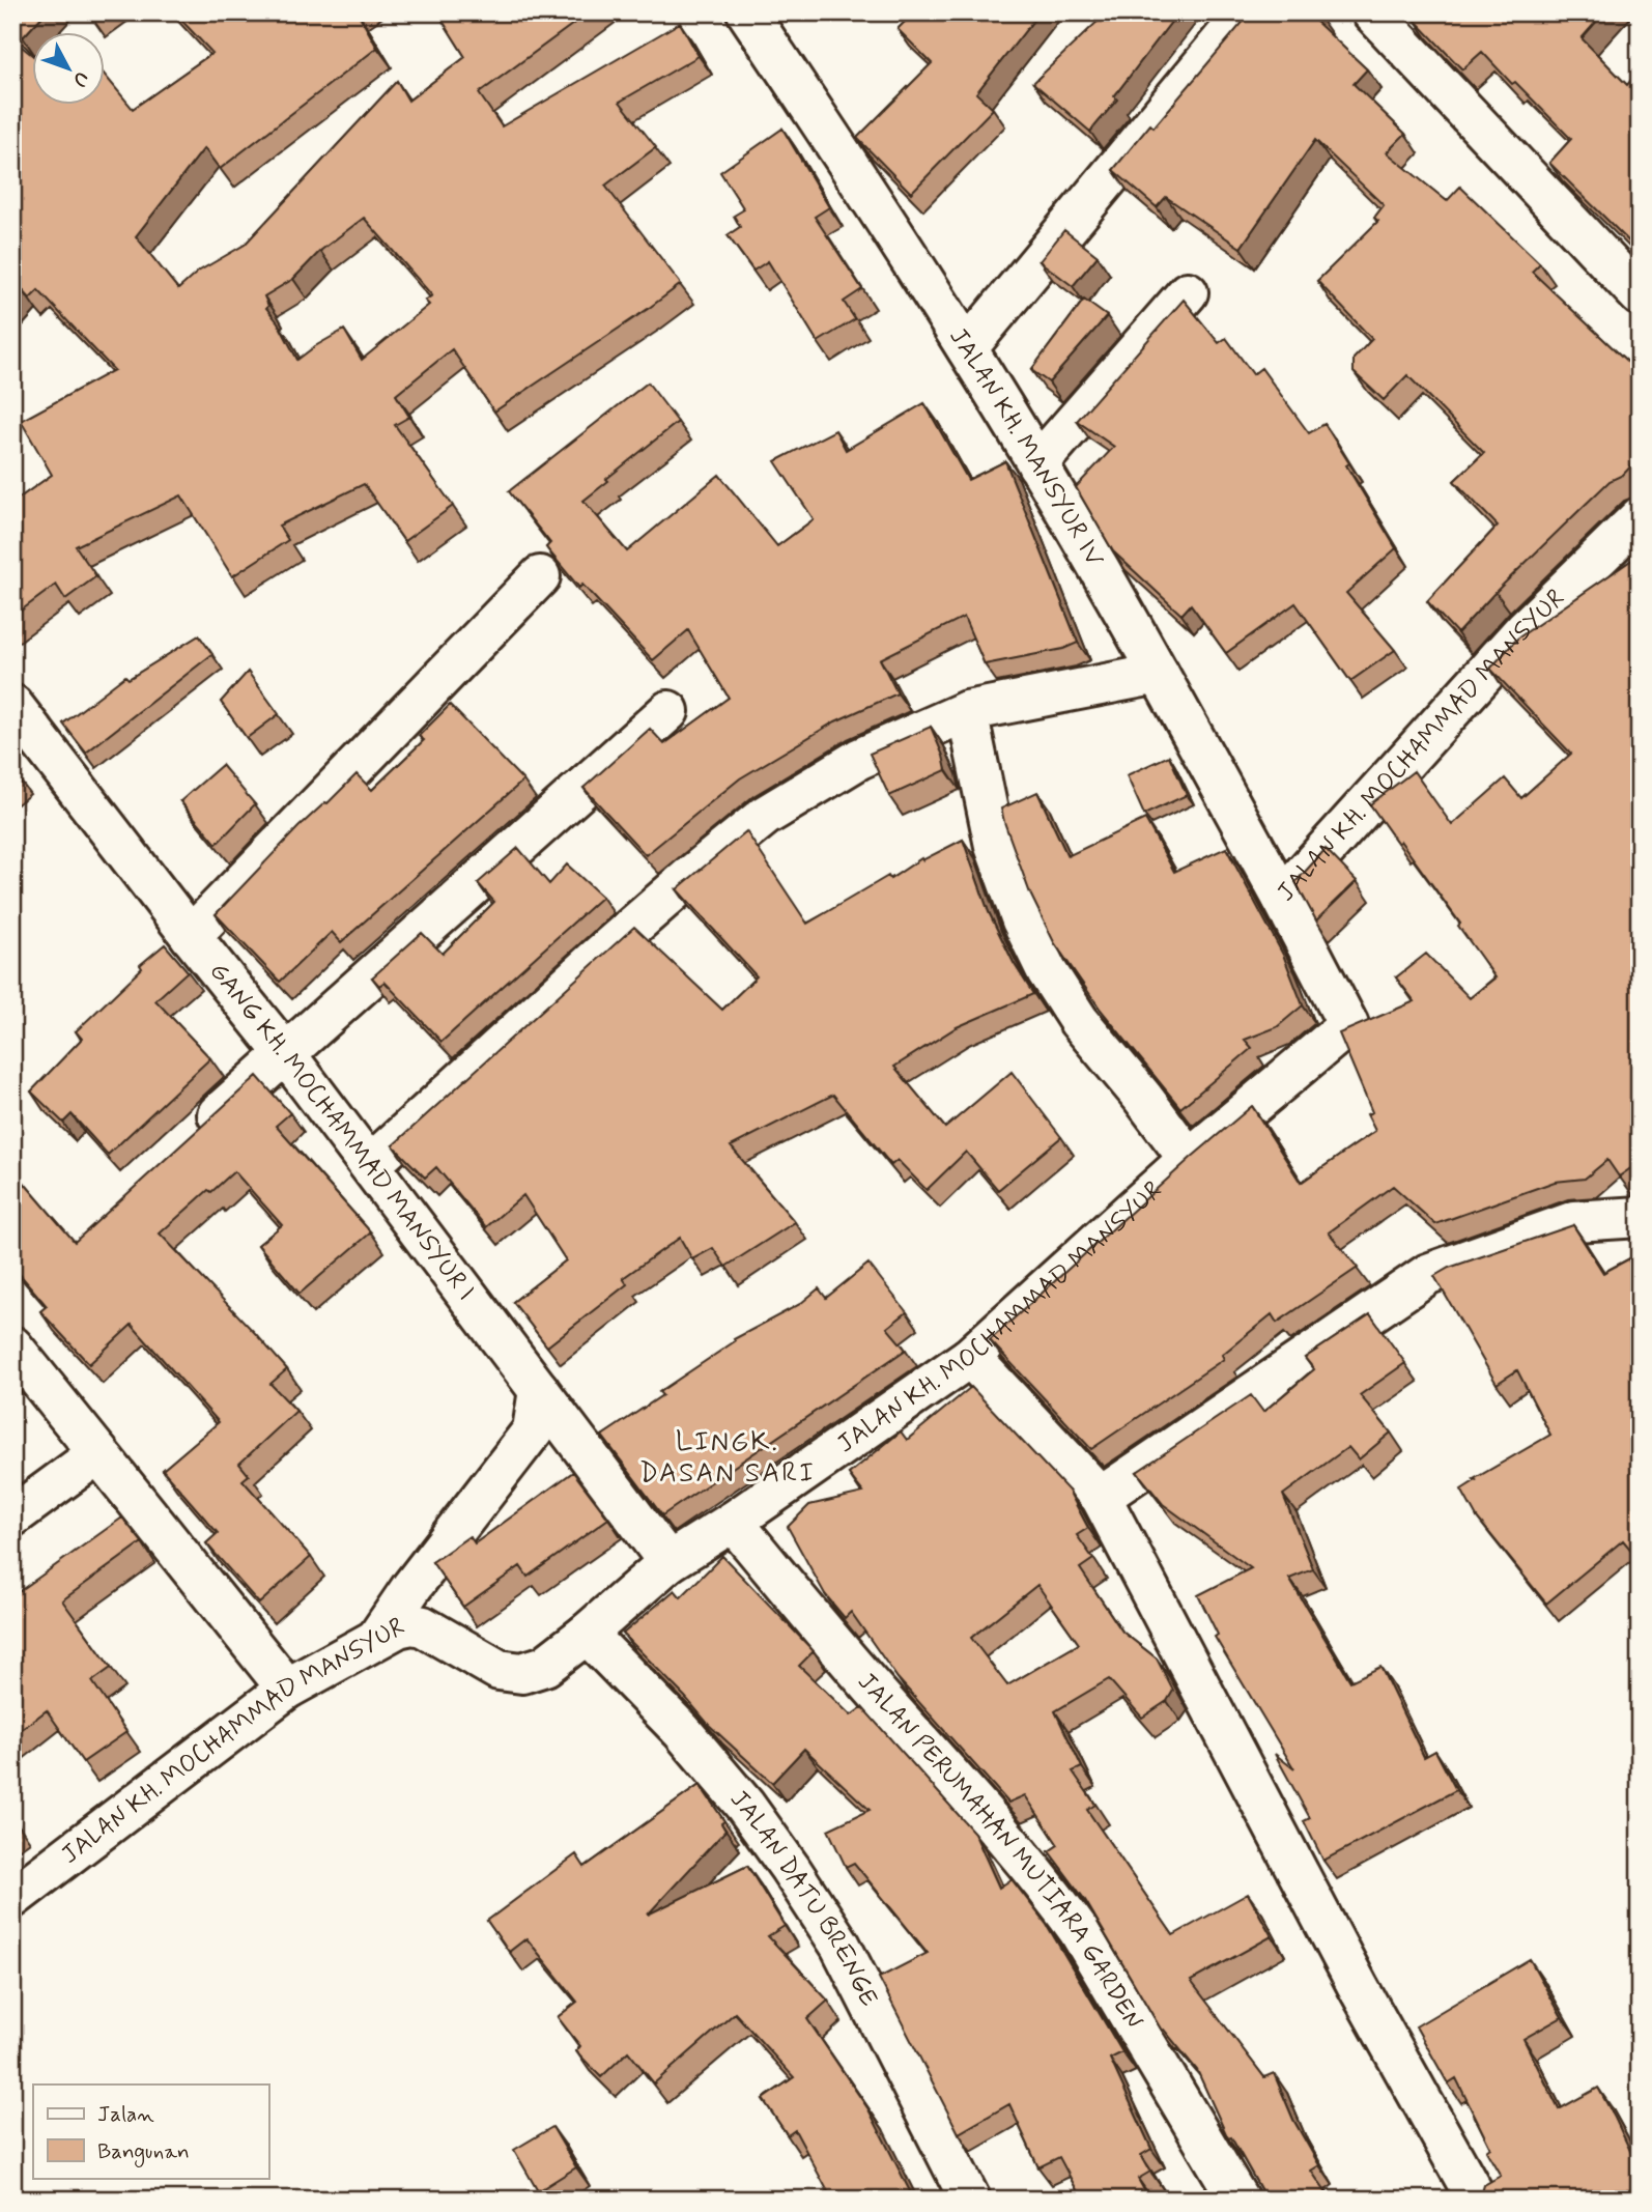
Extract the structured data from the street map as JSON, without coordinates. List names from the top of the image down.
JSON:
{
  "streets": {
    "street": [
      "JALAN KH. MANSYUR IV",
      "JALAN KH. MOCHAMMAD MANSYUR",
      "GANG KH. MOCHAMMAD MANSYUR I",
      "JALAN PERUMAHAN MUTIARA GARDEN",
      "JALAN DATU BRENGE"
    ]
  },
  "crossings": [
    ["JALAN KH. MANSYUR IV", "JALAN KH. MOCHAMMAD MANSYUR"],
    ["JALAN KH. MOCHAMMAD MANSYUR", "GANG KH. MOCHAMMAD MANSYUR I"],
    ["JALAN KH. MOCHAMMAD MANSYUR", "JALAN PERUMAHAN MUTIARA GARDEN"],
    ["JALAN KH. MOCHAMMAD MANSYUR", "JALAN DATU BRENGE"]
  ],
  "districts": ["LINGK. DASAN SARI"],
  "legend": ["Jalan", "Bangunan"],
  "north": "bottom right"
}
